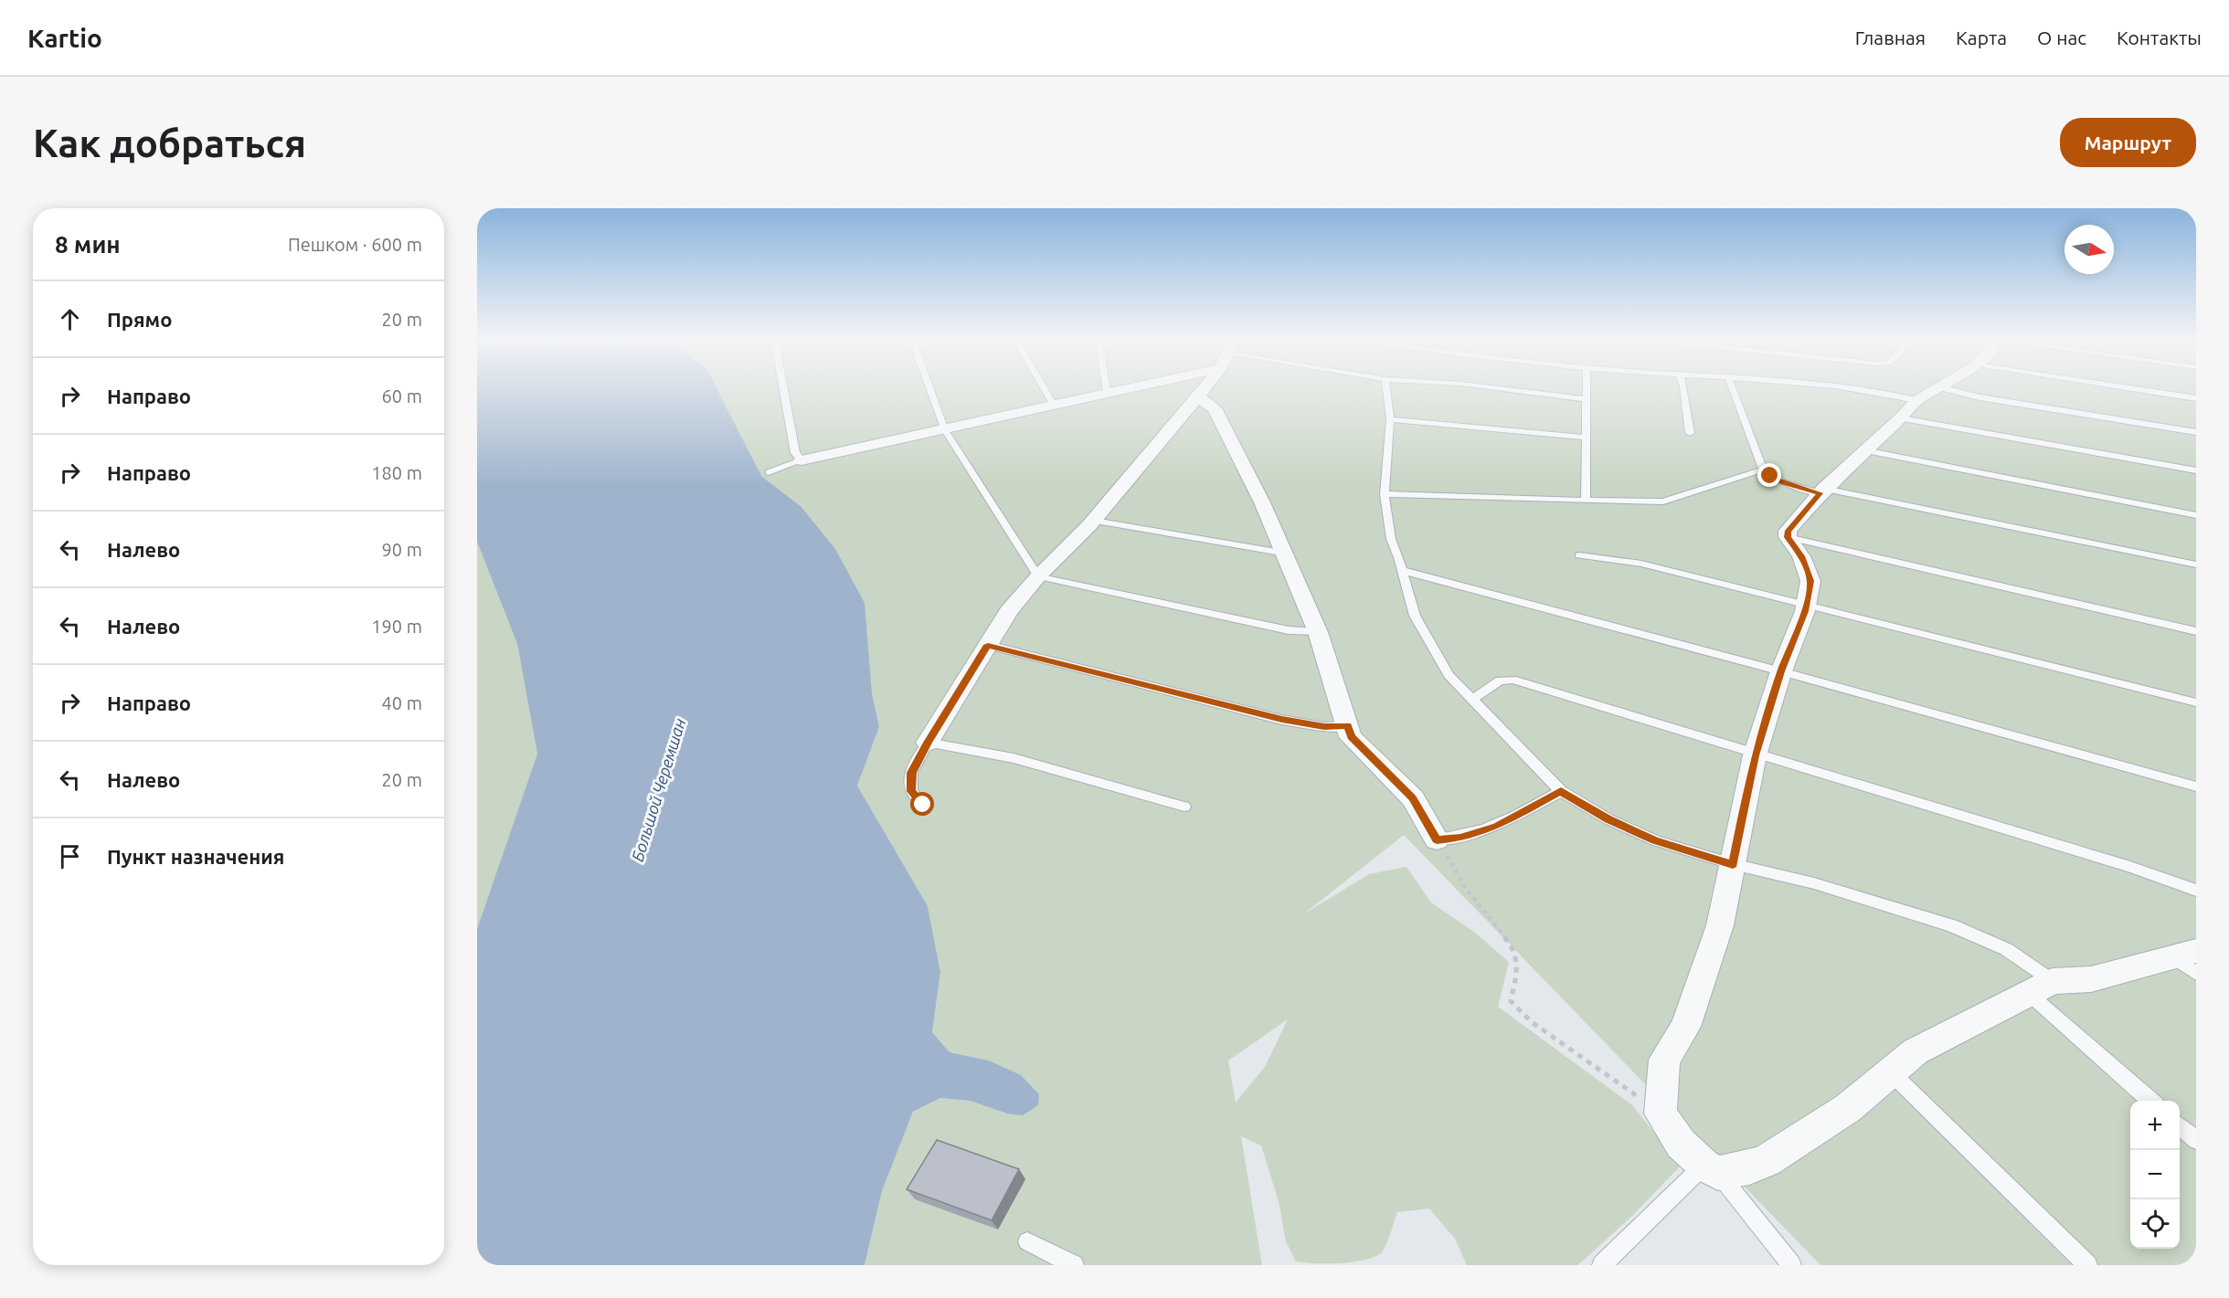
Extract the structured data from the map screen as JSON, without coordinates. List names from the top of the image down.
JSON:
{
  "water": ["Большой Черемшан"],
  "north": "right",
  "page": {
    "header": "Kartio",
    "nav": [
      "Главная",
      "Карта",
      "О нас",
      "Контакты"
    ],
    "buttons": "Маршрут",
    "title": "Как добраться",
    "heading": ["8 мин", "Пешком · 600 m"],
    "list": [
      ["Прямо", "20 m"],
      ["Направо", "60 m"],
      ["Направо", "180 m"],
      ["Налево", "90 m"],
      ["Налево", "190 m"],
      ["Направо", "40 m"],
      ["Налево", "20 m"],
      "Пункт назначения"
    ],
    "map_buttons": ["+", "−"]
  }
}
